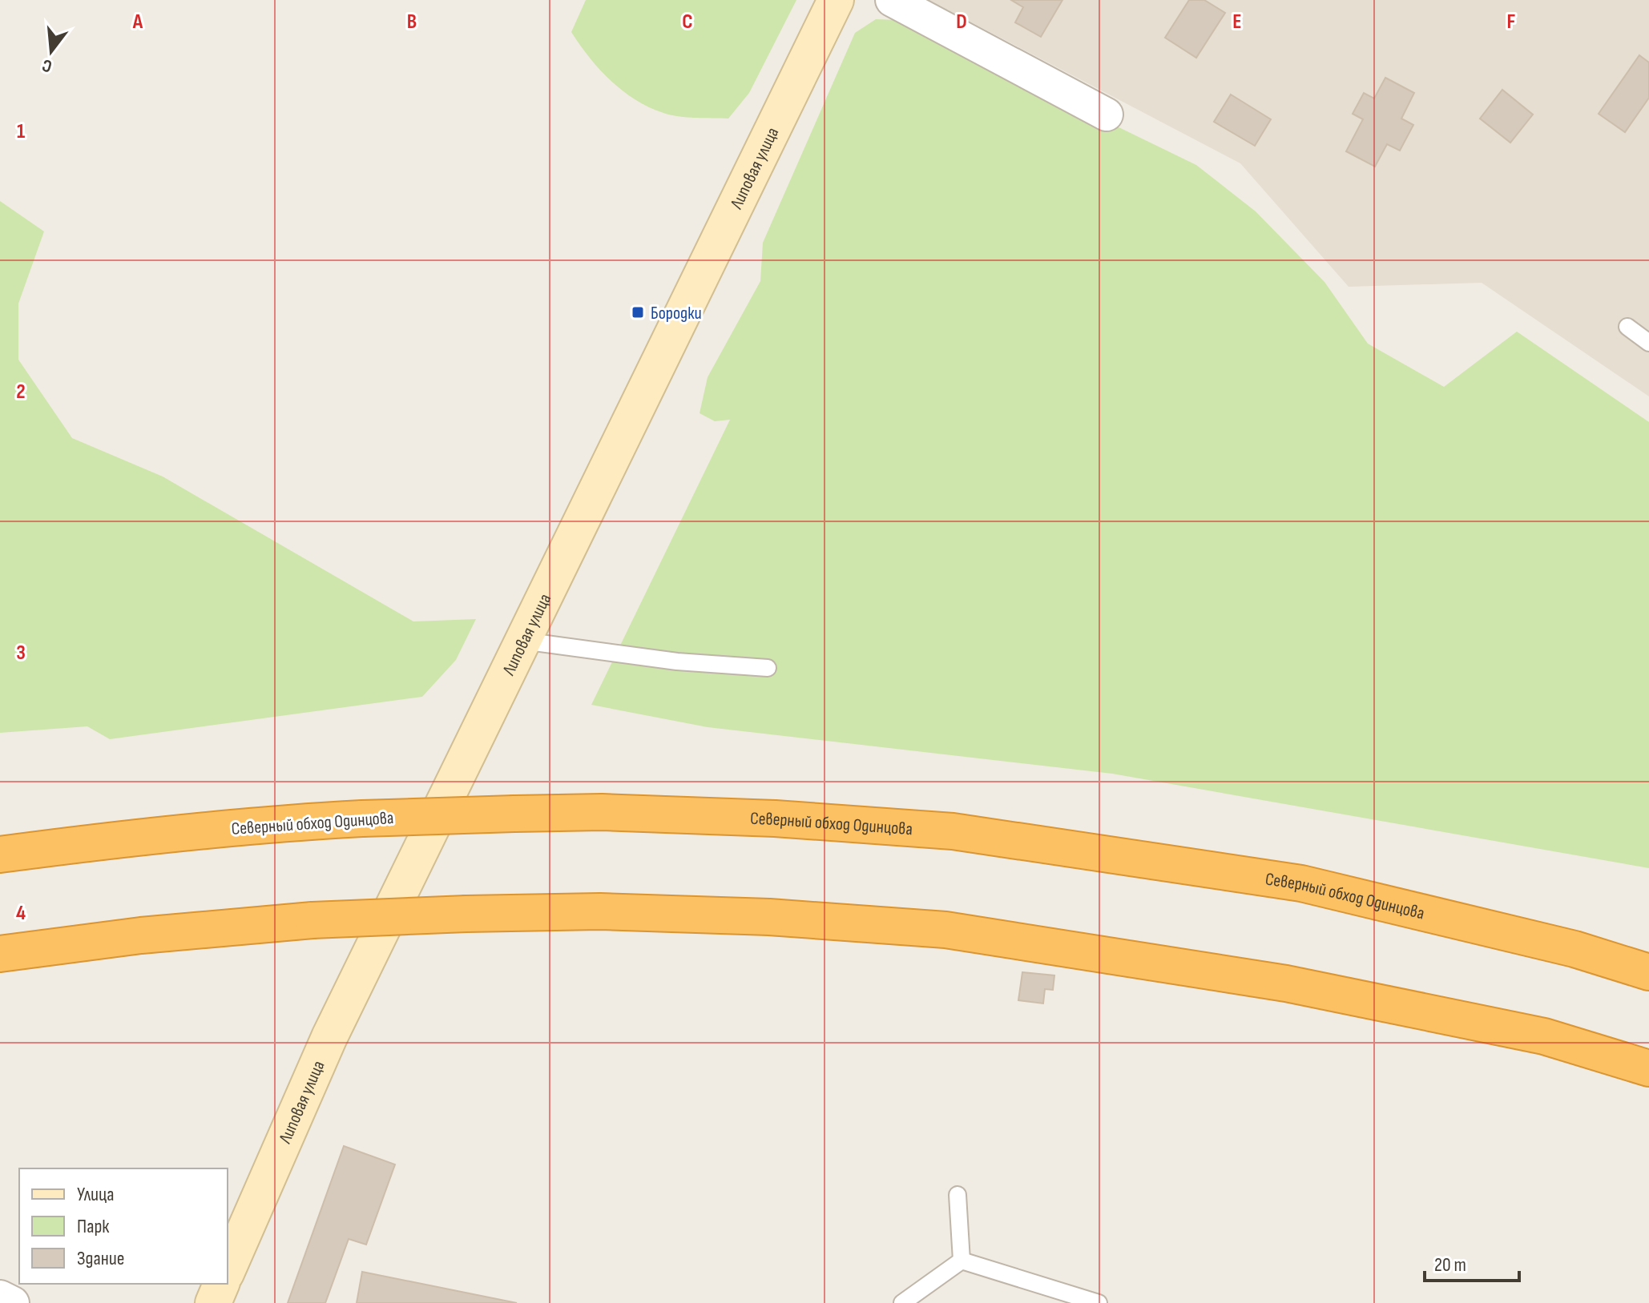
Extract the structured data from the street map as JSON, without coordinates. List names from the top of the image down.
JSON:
{
  "streets": {
    "highway": ["Северный обход Одинцова"],
    "street": ["Липовая улица"]
  },
  "places": {
    "transit": ["Бородки"]
  },
  "legend": ["Улица", "Парк", "Здание"],
  "scale_bar": "20 m",
  "north": "bottom",
  "grid": {
    "columns": [
      "A",
      "B",
      "C",
      "D",
      "E",
      "F"
    ],
    "rows": [
      "1",
      "2",
      "3",
      "4"
    ]
  }
}
